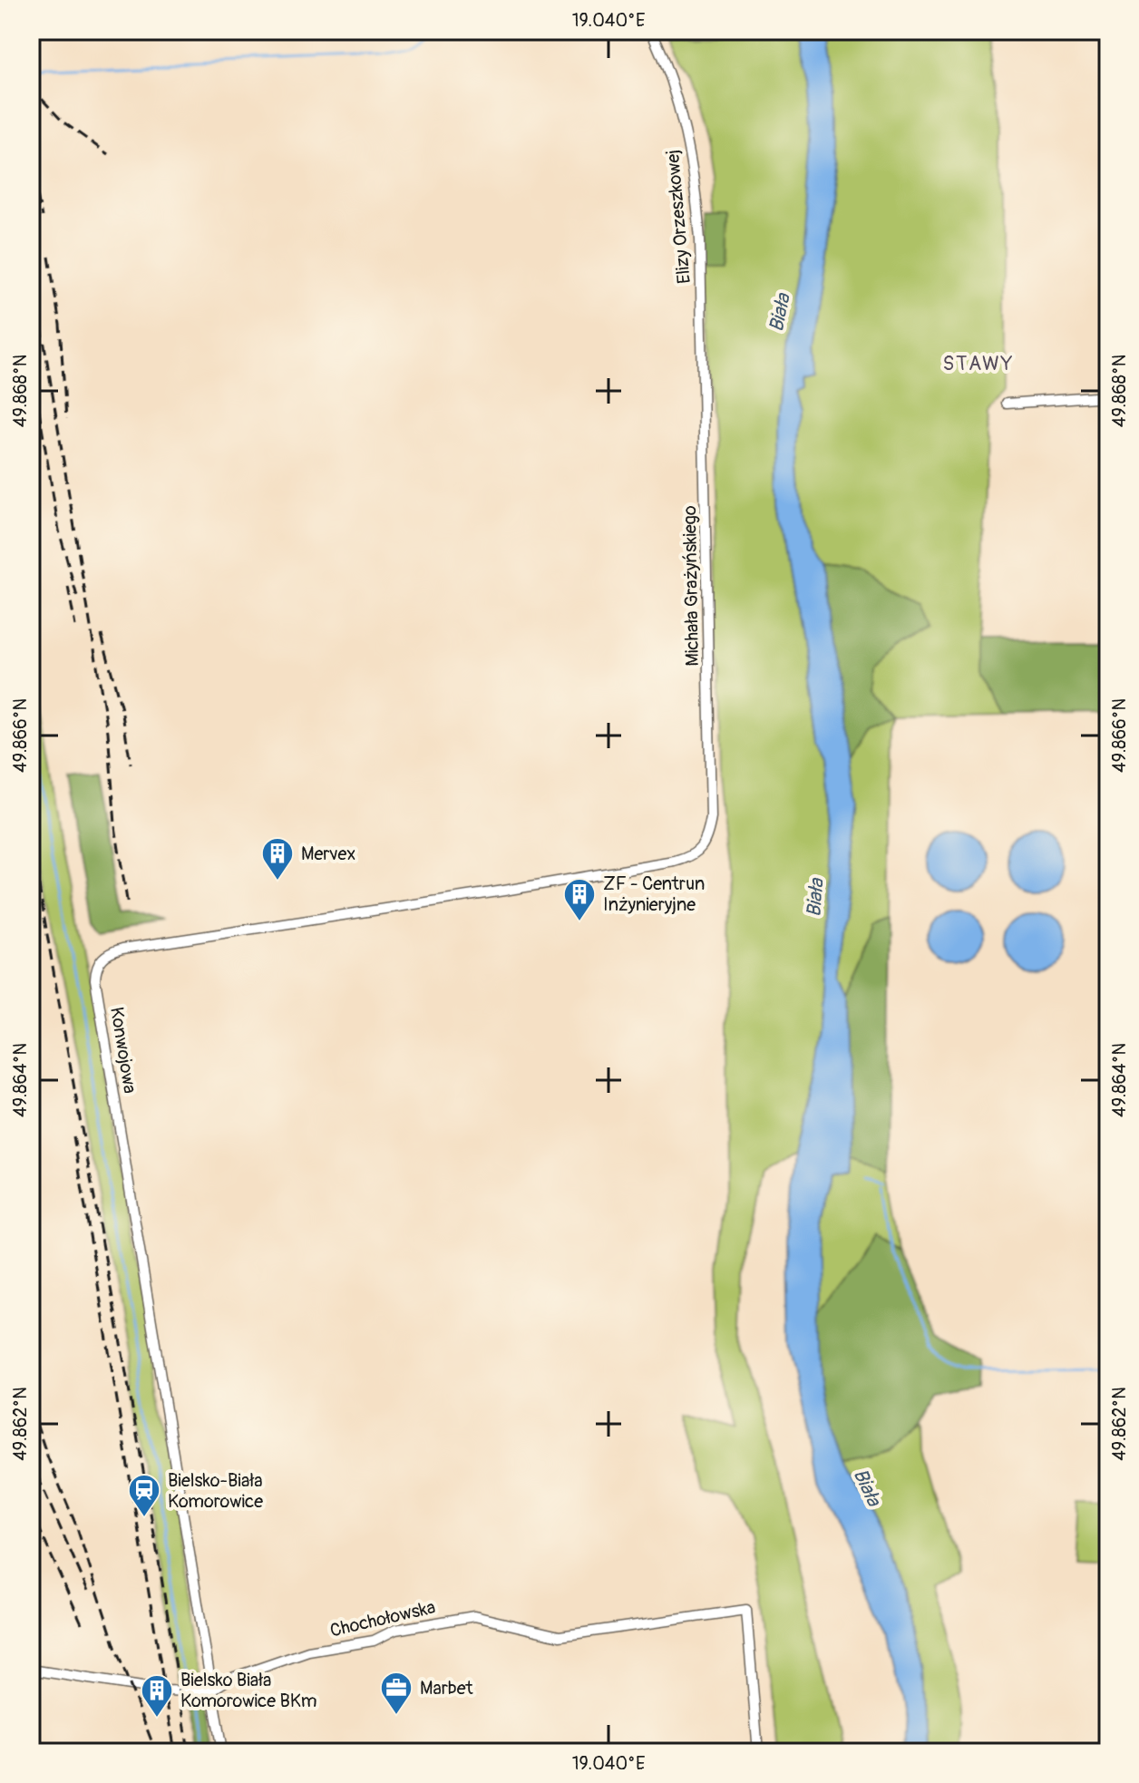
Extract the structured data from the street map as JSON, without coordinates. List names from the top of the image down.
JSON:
{
  "streets": {
    "street": [
      "Elizy Orzeszkowej",
      "Michała Grażyńskiego",
      "Konwojowa",
      "Chochołowska"
    ]
  },
  "crossings": [
    ["Elizy Orzeszkowej", "Michała Grażyńskiego"],
    ["Michała Grażyńskiego", "Konwojowa"],
    ["Konwojowa", "Chochołowska"]
  ],
  "districts": ["STAWY"],
  "water": ["Biała"],
  "places": {
    "building": ["Mervex", "ZF - Centrun Inżynieryjne", "Bielsko Biała Komorowice BKm"],
    "station": ["Bielsko-Biała Komorowice"],
    "office": ["Marbet"]
  },
  "coordinates": [
    "19.040°E",
    "49.868°N",
    "49.866°N",
    "49.864°N",
    "49.862°N"
  ]
}
